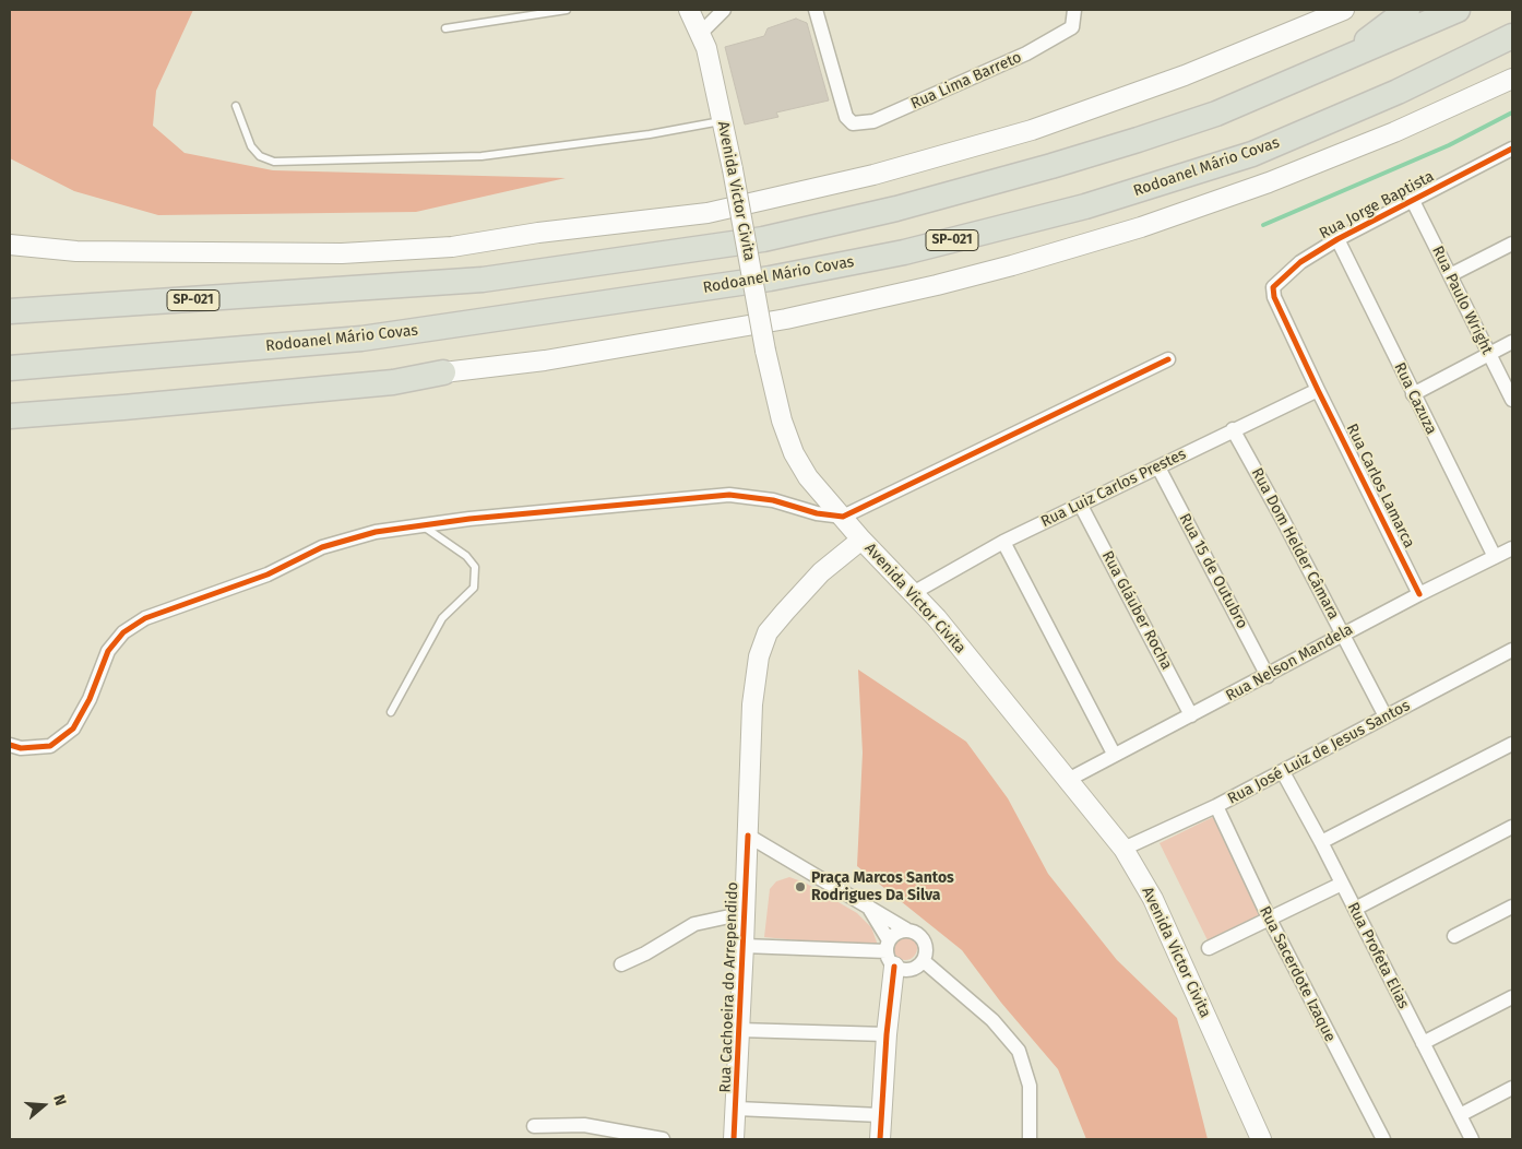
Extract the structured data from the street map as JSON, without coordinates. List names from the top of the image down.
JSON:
{
  "streets": {
    "highway": ["Rodoanel Mário Covas", "SP-021"],
    "main road": ["Avenida Victor Civita", "Rua Cachoeira do Arrependido"],
    "street": [
      "Rua Lima Barreto",
      "Rua Jorge Baptista",
      "Rua Paulo Wright",
      "Rua Cazuza",
      "Rua Carlos Lamarca",
      "Rua Luiz Carlos Prestes",
      "Rua Dom Helder Câmara",
      "Rua 15 de Outubro",
      "Rua Gláuber Rocha",
      "Rua Nelson Mandela",
      "Rua José Luiz de Jesus Santos",
      "Rua Profeta Elias",
      "Rua Sacerdote Izaque"
    ]
  },
  "crossings": [
    ["Avenida Victor Civita", "Rua Luiz Carlos Prestes"],
    ["Avenida Victor Civita", "Rua Nelson Mandela"],
    ["Avenida Victor Civita", "Rua José Luiz de Jesus Santos"],
    ["Avenida Victor Civita", "Rua Cachoeira do Arrependido"],
    ["Rua Jorge Baptista", "Rua Paulo Wright"],
    ["Rua Jorge Baptista", "Rua Cazuza"],
    ["Rua Jorge Baptista", "Rua Carlos Lamarca"],
    ["Rua Jorge Baptista", "Rua Luiz Carlos Prestes"],
    ["Rua Cazuza", "Rua Nelson Mandela"],
    ["Rua Carlos Lamarca", "Rua Luiz Carlos Prestes"],
    ["Rua Carlos Lamarca", "Rua Nelson Mandela"],
    ["Rua Luiz Carlos Prestes", "Rua Dom Helder Câmara"],
    ["Rua Luiz Carlos Prestes", "Rua 15 de Outubro"],
    ["Rua Luiz Carlos Prestes", "Rua Gláuber Rocha"],
    ["Rua Dom Helder Câmara", "Rua Nelson Mandela"],
    ["Rua Dom Helder Câmara", "Rua José Luiz de Jesus Santos"],
    ["Rua 15 de Outubro", "Rua Nelson Mandela"],
    ["Rua Gláuber Rocha", "Rua Nelson Mandela"],
    ["Rua José Luiz de Jesus Santos", "Rua Profeta Elias"],
    ["Rua José Luiz de Jesus Santos", "Rua Sacerdote Izaque"]
  ],
  "places": ["Praça Marcos Santos Rodrigues Da Silva"],
  "north": "right"
}
